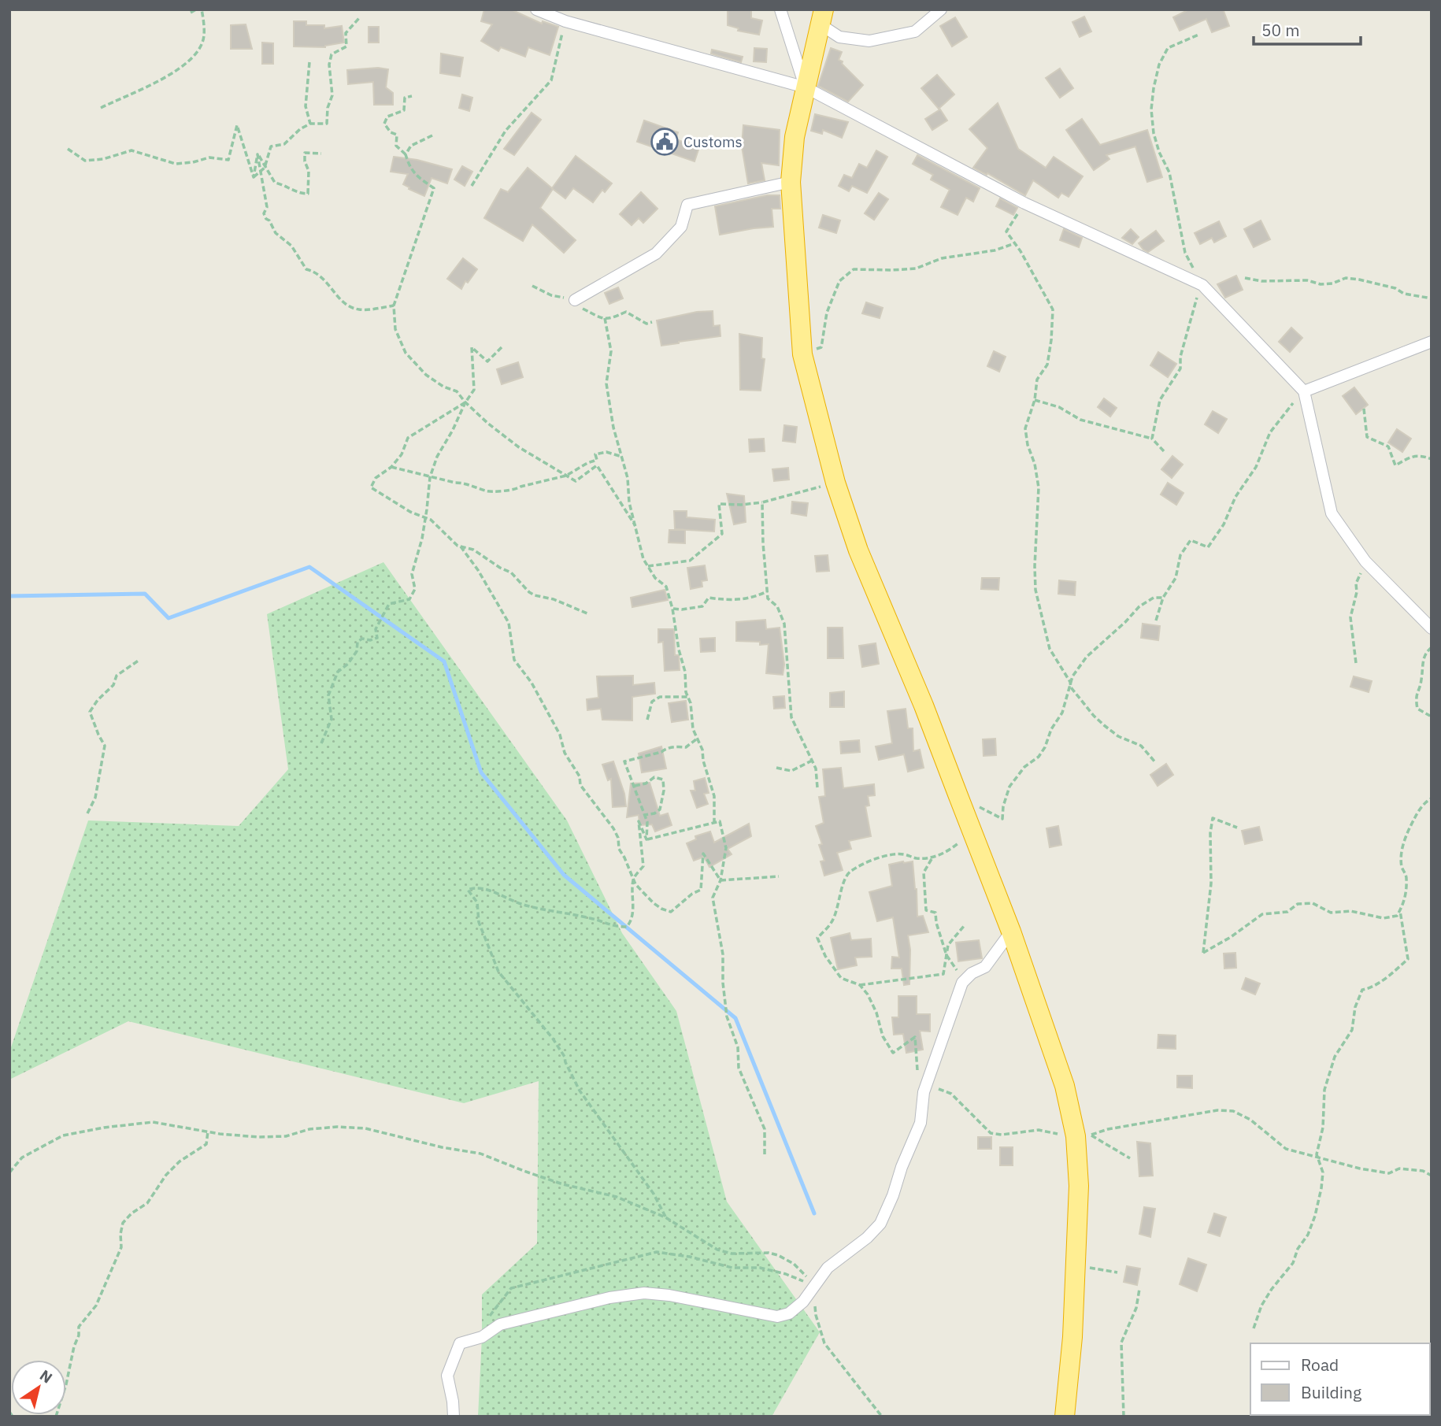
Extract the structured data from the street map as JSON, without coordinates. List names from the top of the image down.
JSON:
{
  "places": {
    "public building": ["Customs"]
  },
  "legend": ["Road", "Building"],
  "scale_bar": "50 m",
  "north": "top right"
}
